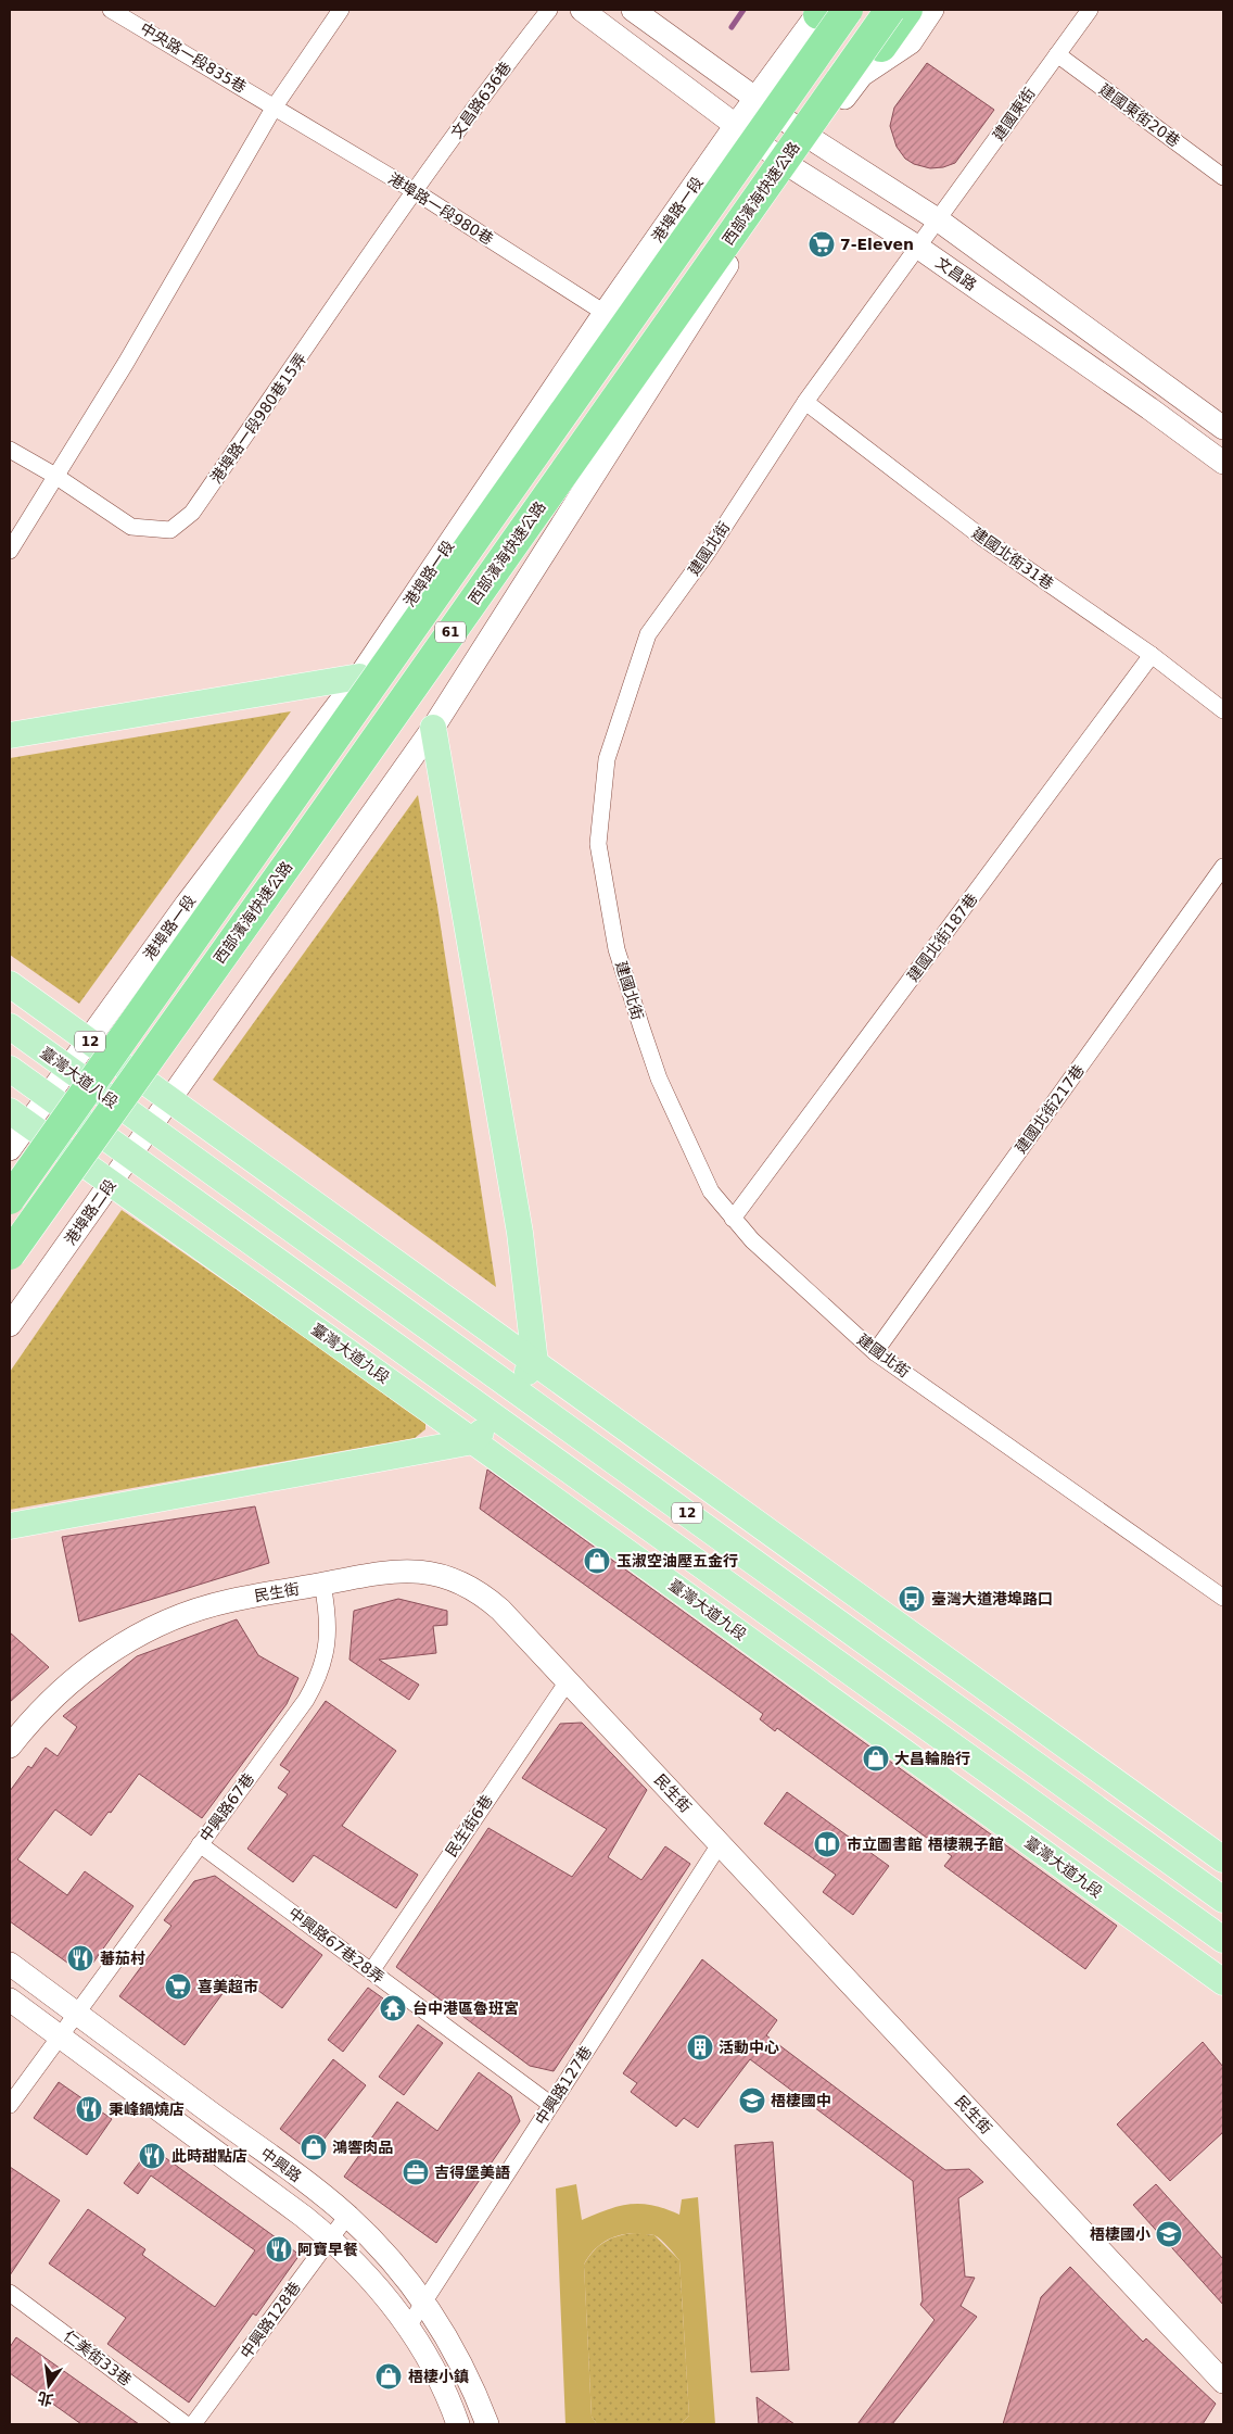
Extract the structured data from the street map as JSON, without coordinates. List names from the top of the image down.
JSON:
{
  "streets": {
    "highway": ["西部濱海快速公路", "61"],
    "main road": ["12", "臺灣大道八段", "臺灣大道九段"],
    "street": [
      "中央路一段835巷",
      "文昌路636巷",
      "建國東街",
      "建國東街20巷",
      "港埠路一段980巷",
      "港埠路一段",
      "文昌路",
      "港埠路一段980巷15弄",
      "建國北街",
      "建國北街31巷",
      "建國北街187巷",
      "建國北街217巷",
      "港埠路二段",
      "民生街",
      "中興路67巷",
      "民生街6巷",
      "中興路67巷28弄",
      "中興路127巷",
      "中興路",
      "中興路128巷",
      "仁美街33巷"
    ]
  },
  "crossings": [
    ["中央路一段835巷", "港埠路一段980巷"],
    ["文昌路636巷", "港埠路一段980巷"],
    ["文昌路636巷", "港埠路一段980巷15弄"],
    ["建國東街", "建國東街20巷"],
    ["建國東街", "建國北街"],
    ["西部濱海快速公路", "12"],
    ["港埠路一段980巷", "港埠路一段"],
    ["港埠路一段980巷", "港埠路一段980巷15弄"],
    ["港埠路一段", "文昌路"],
    ["港埠路一段", "12"],
    ["港埠路一段", "臺灣大道八段"],
    ["文昌路", "建國北街"],
    ["建國北街", "建國北街31巷"],
    ["建國北街", "建國北街187巷"],
    ["建國北街", "建國北街217巷"],
    ["建國北街31巷", "建國北街187巷"],
    ["12", "臺灣大道八段"],
    ["12", "港埠路二段"],
    ["臺灣大道八段", "港埠路二段"],
    ["港埠路二段", "臺灣大道九段"],
    ["民生街", "中興路67巷"],
    ["民生街", "民生街6巷"],
    ["民生街", "中興路127巷"],
    ["中興路67巷", "中興路67巷28弄"],
    ["中興路67巷", "中興路"],
    ["民生街6巷", "中興路67巷28弄"],
    ["中興路67巷28弄", "中興路127巷"],
    ["中興路127巷", "中興路"],
    ["中興路", "中興路128巷"]
  ],
  "places": {
    "supermarket": ["7-Eleven", "喜美超市"],
    "shop": [
      "玉淑空油壓五金行",
      "大昌輪胎行",
      "鴻響肉品",
      "梧棲小鎮"
    ],
    "bus stop": ["臺灣大道港埠路口"],
    "library": ["市立圖書館 梧棲親子館"],
    "restaurant": [
      "蕃茄村",
      "秉峰鍋燒店",
      "此時甜點店",
      "阿寶早餐"
    ],
    "temple": ["台中港區魯班宮"],
    "building": ["活動中心"],
    "school or university": ["梧棲國中", "梧棲國小"],
    "office": ["吉得堡美語"]
  },
  "north": "bottom"
}
